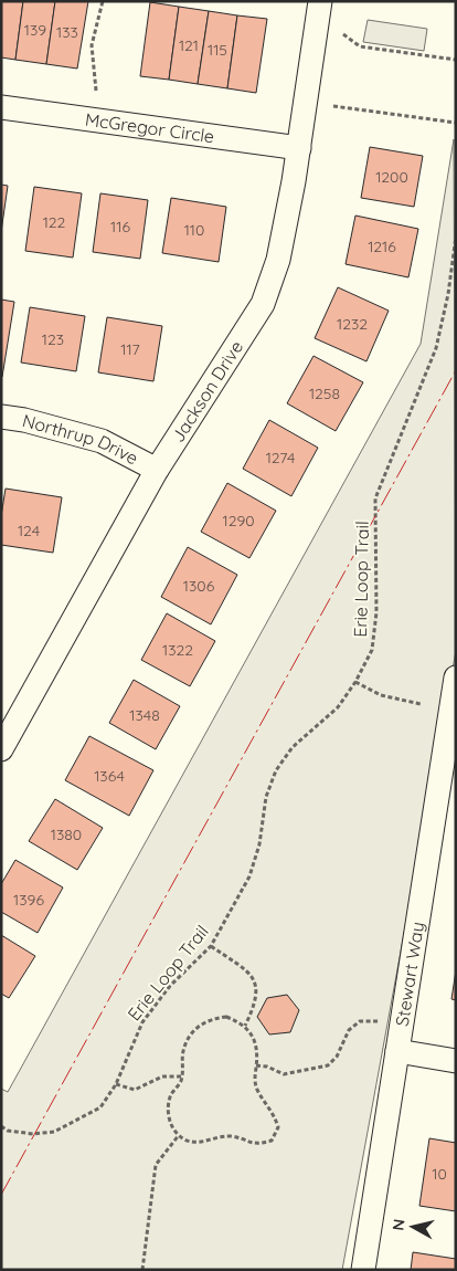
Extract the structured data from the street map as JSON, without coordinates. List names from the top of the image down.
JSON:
{
  "streets": {
    "street": [
      "McGregor Circle",
      "Jackson Drive",
      "Northrup Drive",
      "Stewart Way"
    ],
    "path": ["Erie Loop Trail"]
  },
  "crossings": [
    ["McGregor Circle", "Jackson Drive"],
    ["Jackson Drive", "Northrup Drive"]
  ],
  "house_numbers": [
    "139",
    "133",
    "121",
    "115",
    "1200",
    "122",
    "116",
    "110",
    "1216",
    "1232",
    "123",
    "117",
    "1258",
    "1274",
    "1290",
    "124",
    "1306",
    "1322",
    "1348",
    "1364",
    "1380",
    "1396",
    "10"
  ],
  "north": "left"
}
